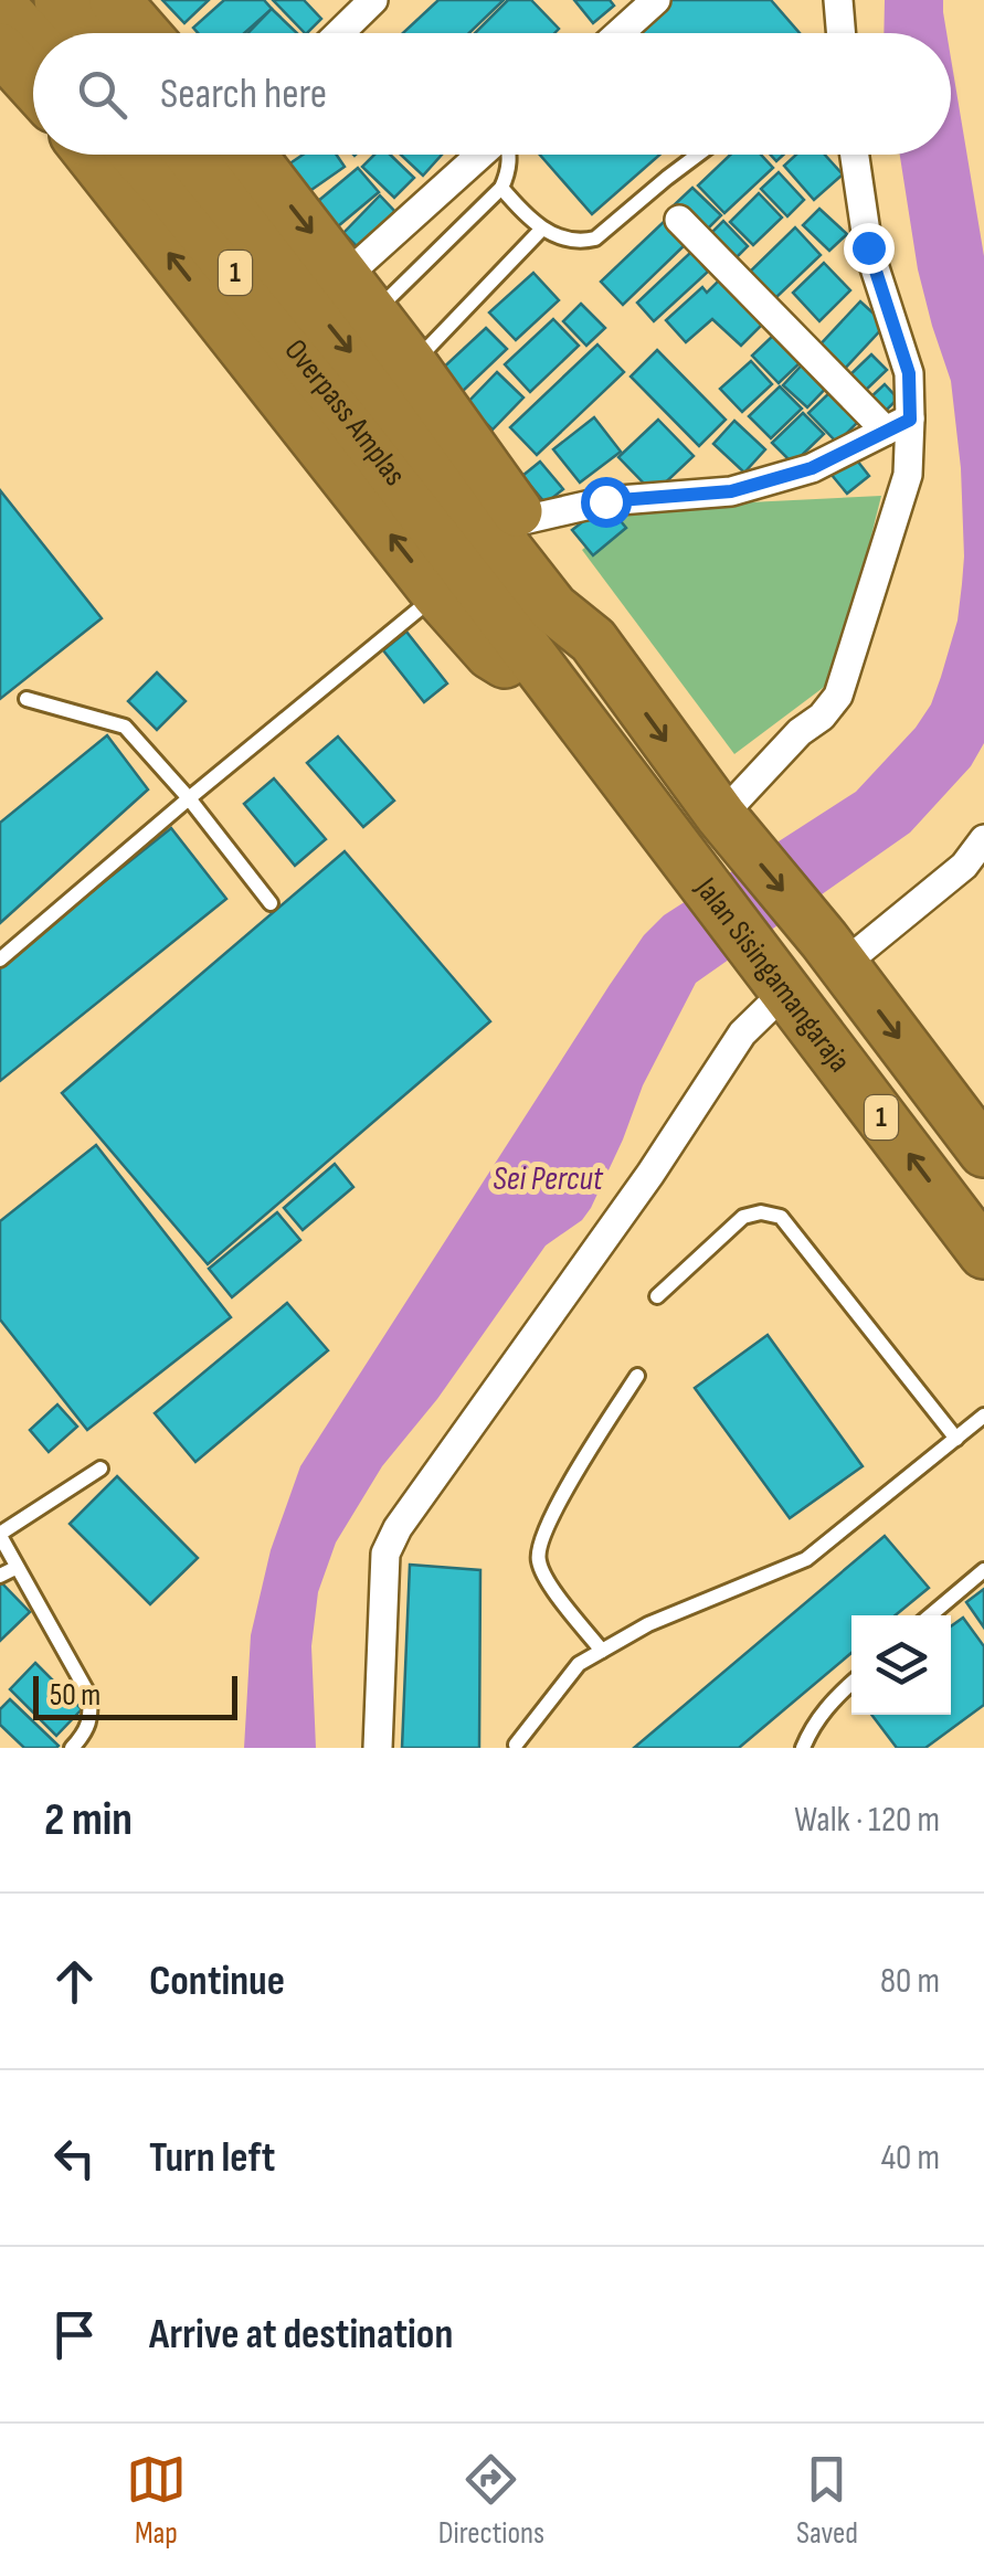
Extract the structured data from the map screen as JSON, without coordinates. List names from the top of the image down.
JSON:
{
  "streets": {
    "highway": ["1", "Overpass Amplas", "Jalan Sisingamangaraja"]
  },
  "crossings": [
    ["Overpass Amplas", "Jalan Sisingamangaraja"]
  ],
  "water": ["Sei Percut"],
  "scale_bar": "50 m",
  "page": {
    "search": "Search here",
    "scale": "50 m",
    "heading": ["2 min", "Walk · 120 m"],
    "list": [
      ["Continue", "80 m"],
      ["Turn left", "40 m"],
      "Arrive at destination"
    ],
    "nav": ["Map", "Directions", "Saved"]
  }
}
